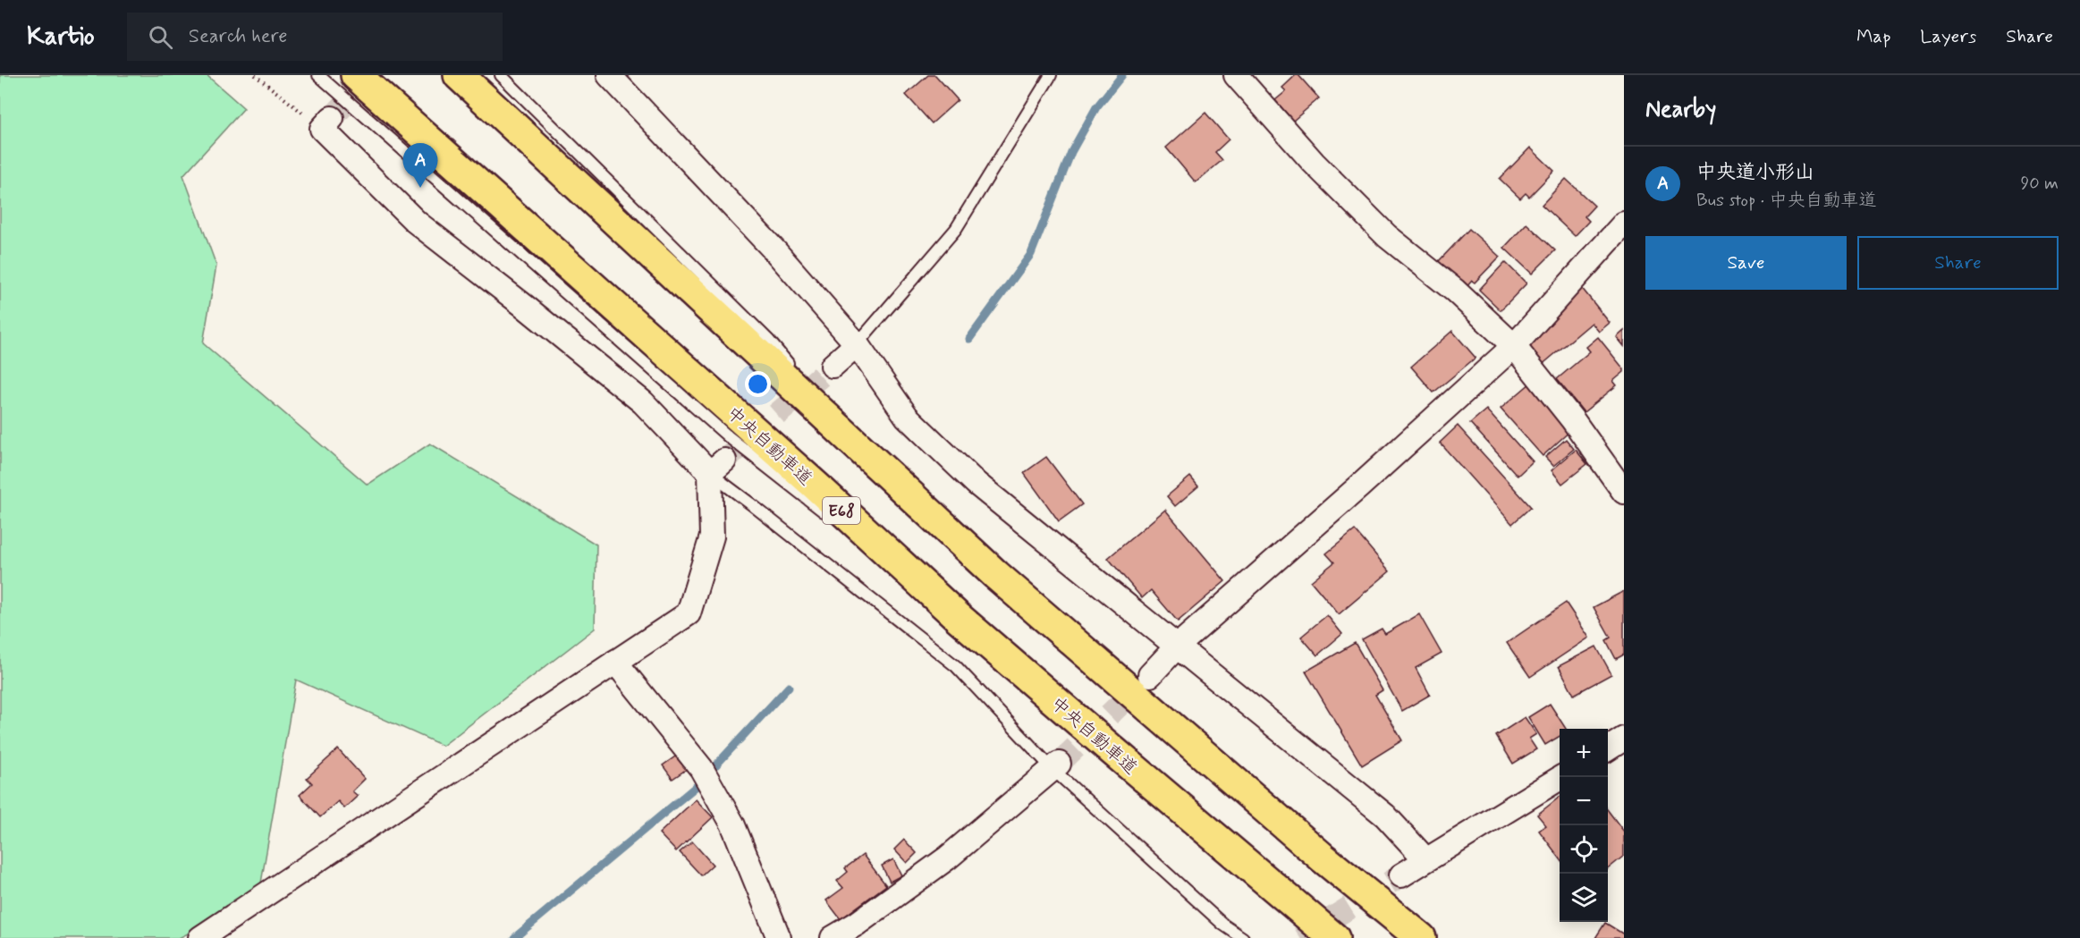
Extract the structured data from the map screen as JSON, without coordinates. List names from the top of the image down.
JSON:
{
  "streets": {
    "highway": ["中央自動車道", "E68"]
  },
  "page": {
    "header": "Kartio",
    "search": "Search here",
    "nav": ["Map", "Layers", "Share"],
    "heading": "Nearby",
    "pins": "A",
    "list": [
      {
        "mark": "A",
        "name": "中央道小形山",
        "note": "Bus stop · 中央自動車道",
        "value": "90 m"
      }
    ],
    "buttons": ["Save", "Share"],
    "map_buttons": ["+", "−"]
  }
}
